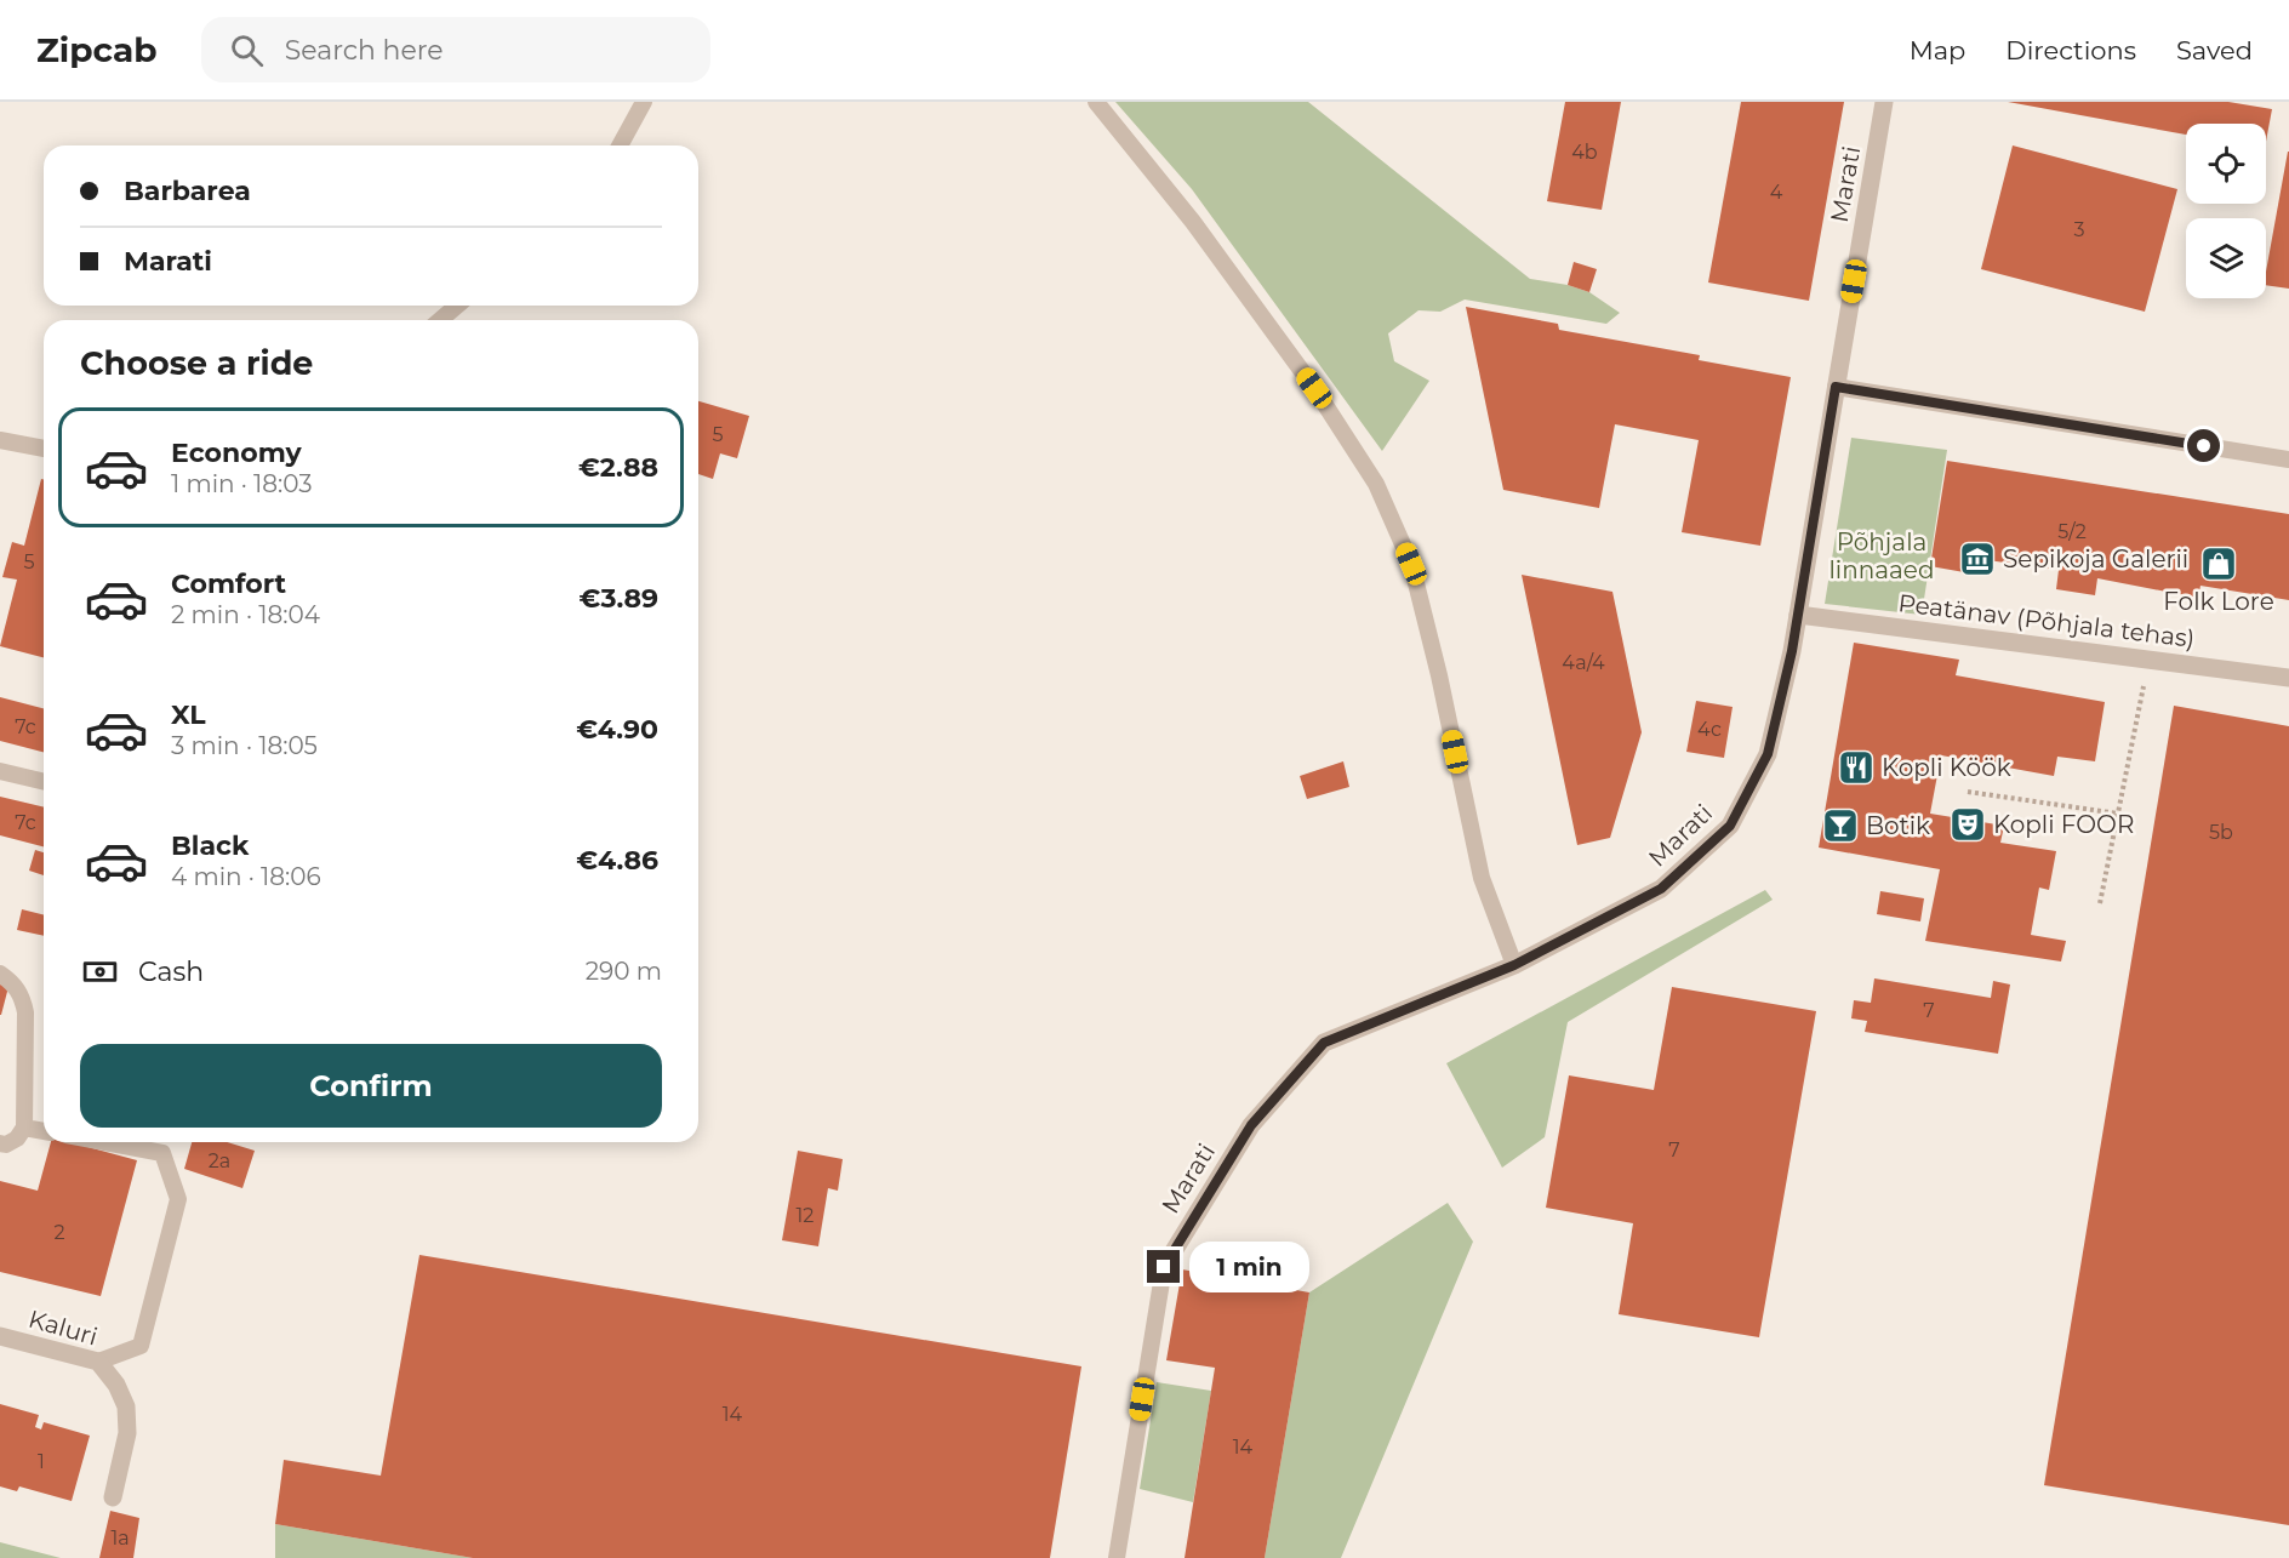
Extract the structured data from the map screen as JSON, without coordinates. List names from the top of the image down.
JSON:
{
  "streets": {
    "street": ["Marati", "Peatänav (Põhjala tehas)", "Kaluri"]
  },
  "crossings": [
    ["Marati", "Peatänav (Põhjala tehas)"]
  ],
  "parks": ["Põhjala linnaaed"],
  "places": {
    "museum": ["Sepikoja Galerii"],
    "shop": ["Folk Lore"],
    "restaurant": ["Kopli Köök"],
    "theatre": ["Kopli FOOR"],
    "bar": ["Botik"]
  },
  "house_numbers": [
    "4b",
    "4",
    "3",
    "5",
    "5/2",
    "5",
    "4a/4",
    "7c",
    "4c",
    "7c",
    "5b",
    "7",
    "7",
    "2a",
    "12",
    "2",
    "14",
    "14",
    "1",
    "1a"
  ],
  "page": {
    "header": "Zipcab",
    "search": "Search here",
    "nav": ["Map", "Directions", "Saved"],
    "banner": ["Barbarea", "Marati"],
    "heading": "Choose a ride",
    "list": [
      {
        "name": "Economy",
        "note": "1 min · 18:03",
        "value": "€2.88"
      },
      {
        "name": "Comfort",
        "note": "2 min · 18:04",
        "value": "€3.89"
      },
      {
        "name": "XL",
        "note": "3 min · 18:05",
        "value": "€4.90"
      },
      {
        "name": "Black",
        "note": "4 min · 18:06",
        "value": "€4.86"
      }
    ],
    "pay": ["Cash", "290 m"],
    "buttons": "Confirm",
    "bubble": "1 min"
  }
}
